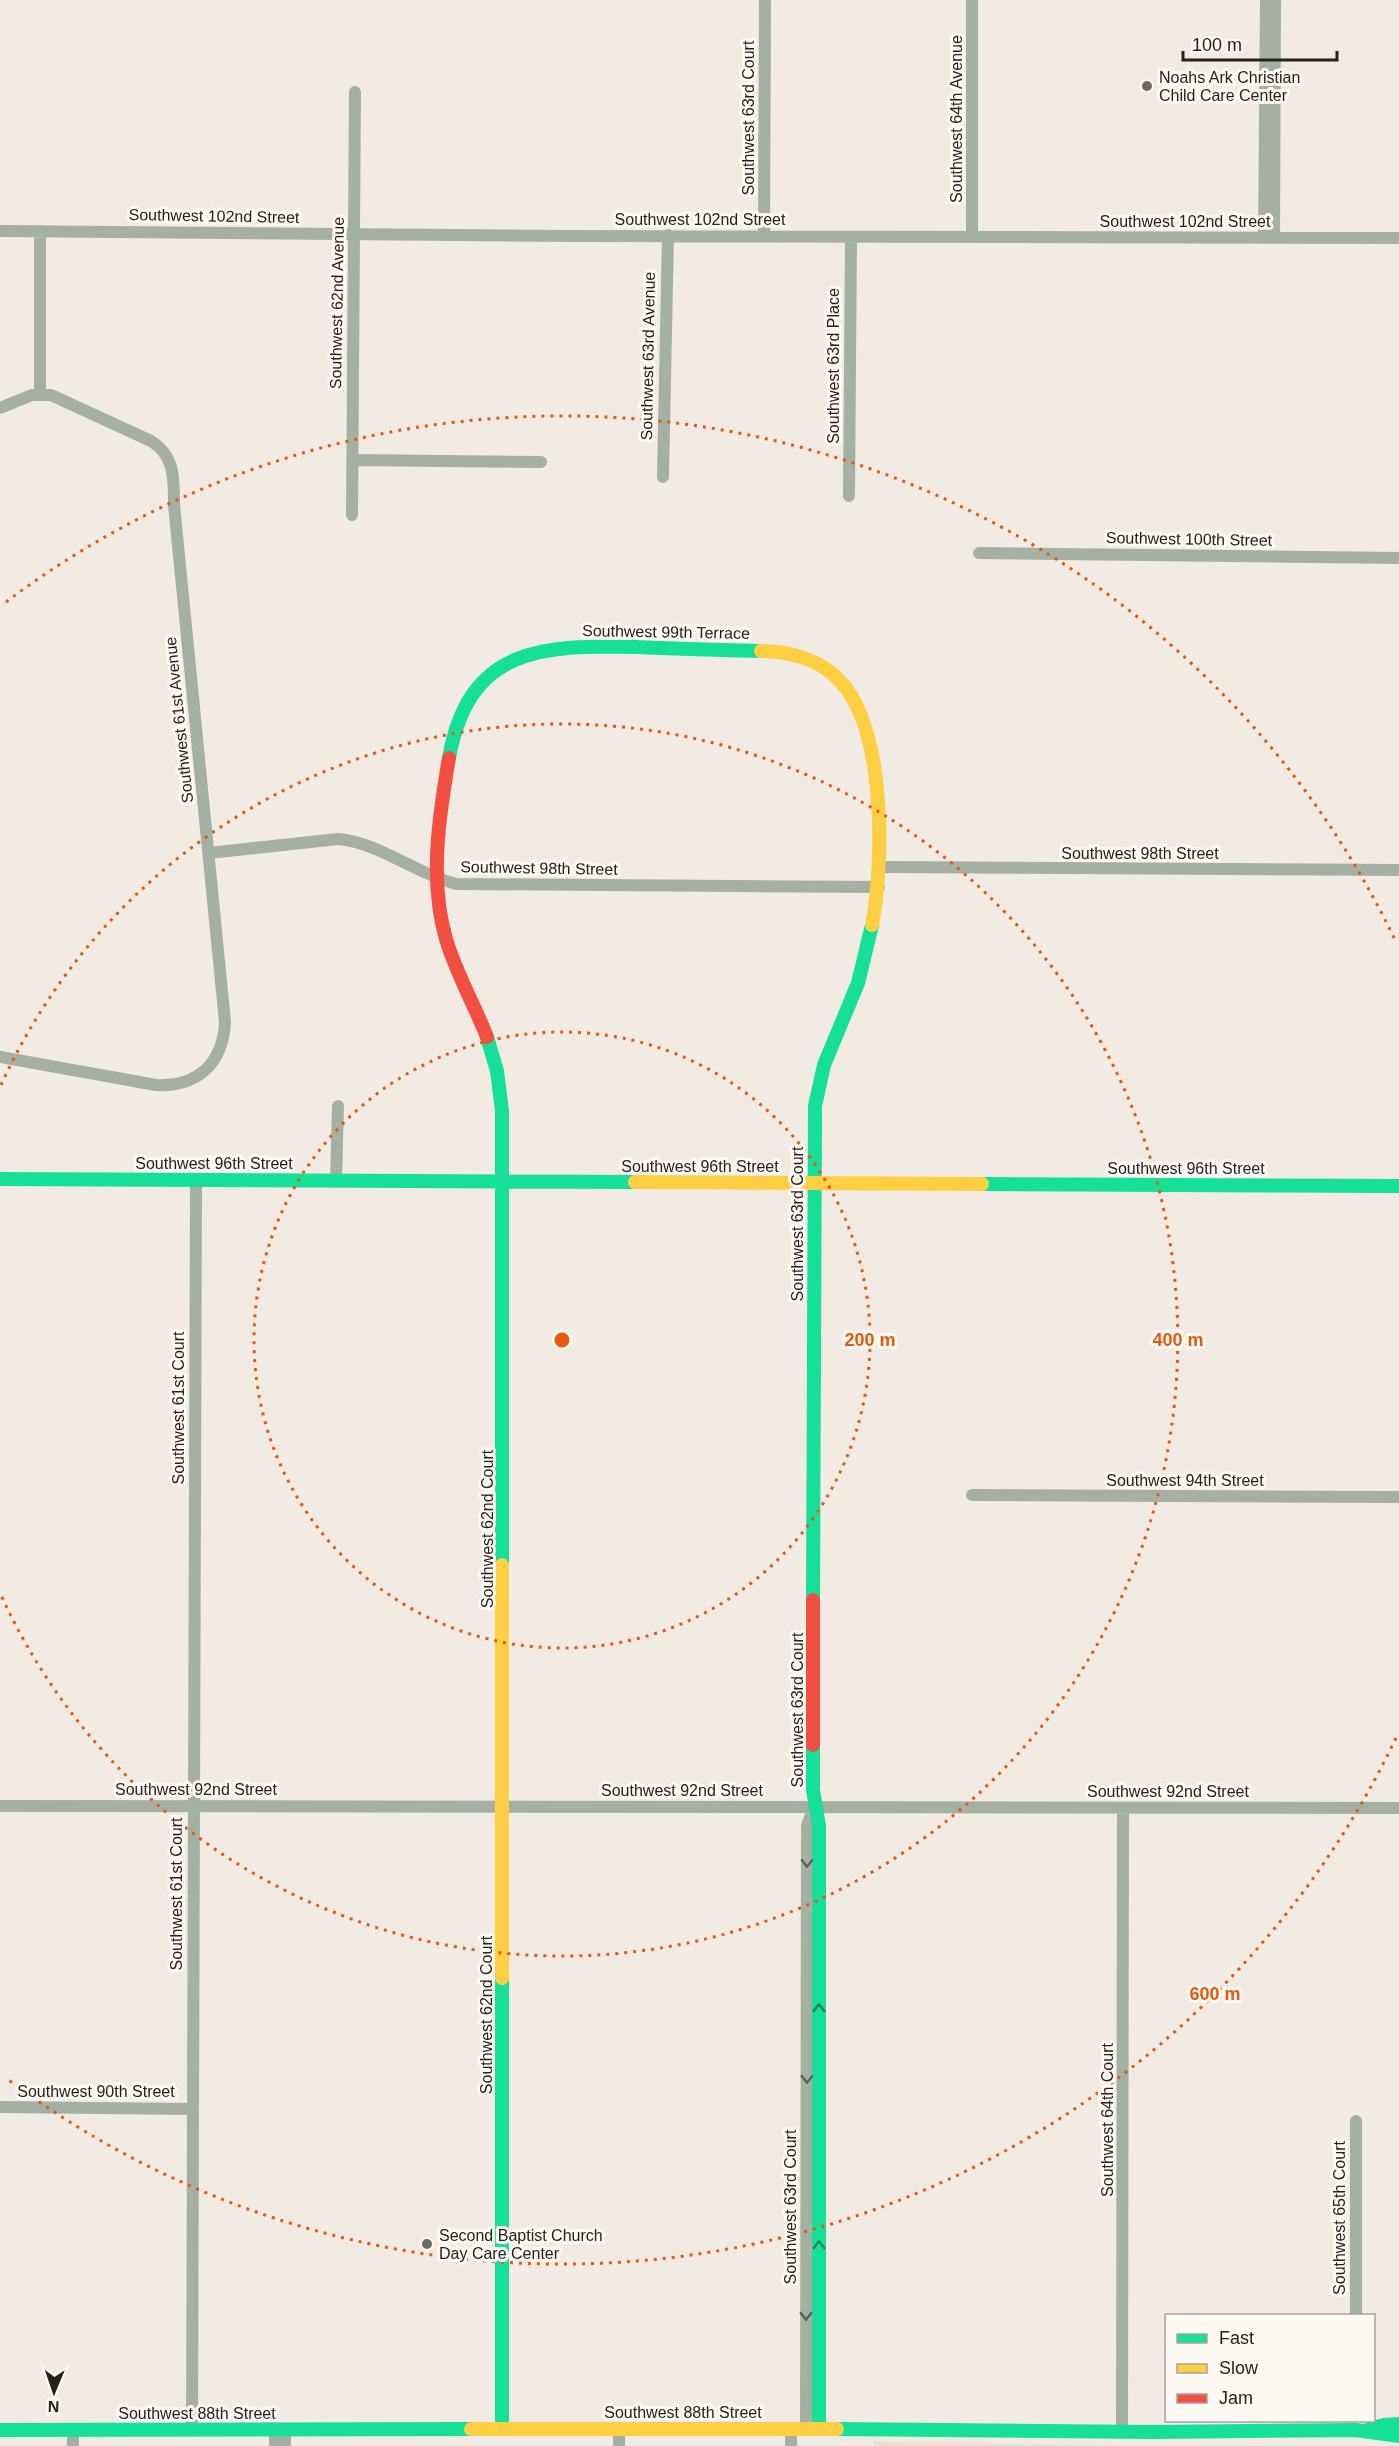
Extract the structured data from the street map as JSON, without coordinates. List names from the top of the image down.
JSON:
{
  "streets": {
    "street": [
      "Southwest 63rd Court",
      "Southwest 64th Avenue",
      "Southwest 102nd Street",
      "Southwest 62nd Avenue",
      "Southwest 63rd Avenue",
      "Southwest 63rd Place",
      "Southwest 100th Street",
      "Southwest 99th Terrace",
      "Southwest 61st Avenue",
      "Southwest 98th Street",
      "Southwest 96th Street",
      "Southwest 61st Court",
      "Southwest 94th Street",
      "Southwest 62nd Court",
      "Southwest 92nd Street",
      "Southwest 90th Street",
      "Southwest 64th Court",
      "Southwest 65th Court",
      "Southwest 88th Street"
    ]
  },
  "crossings": [
    ["Southwest 63rd Court", "Southwest 102nd Street"],
    ["Southwest 63rd Court", "Southwest 99th Terrace"],
    ["Southwest 63rd Court", "Southwest 98th Street"],
    ["Southwest 63rd Court", "Southwest 96th Street"],
    ["Southwest 63rd Court", "Southwest 92nd Street"],
    ["Southwest 63rd Court", "Southwest 88th Street"],
    ["Southwest 64th Avenue", "Southwest 102nd Street"],
    ["Southwest 102nd Street", "Southwest 62nd Avenue"],
    ["Southwest 102nd Street", "Southwest 63rd Avenue"],
    ["Southwest 102nd Street", "Southwest 63rd Place"],
    ["Southwest 99th Terrace", "Southwest 62nd Court"],
    ["Southwest 61st Avenue", "Southwest 98th Street"],
    ["Southwest 98th Street", "Southwest 62nd Court"],
    ["Southwest 96th Street", "Southwest 61st Court"],
    ["Southwest 96th Street", "Southwest 62nd Court"],
    ["Southwest 61st Court", "Southwest 92nd Street"],
    ["Southwest 61st Court", "Southwest 90th Street"],
    ["Southwest 61st Court", "Southwest 88th Street"],
    ["Southwest 62nd Court", "Southwest 92nd Street"],
    ["Southwest 62nd Court", "Southwest 88th Street"],
    ["Southwest 92nd Street", "Southwest 64th Court"],
    ["Southwest 64th Court", "Southwest 88th Street"]
  ],
  "places": ["Noahs Ark Christian Child Care Center", "Second Baptist Church Day Care Center"],
  "legend": ["Fast", "Slow", "Jam"],
  "scale_bar": "100 m",
  "north": "bottom",
  "rings": ["200 m", "400 m", "600 m"]
}
